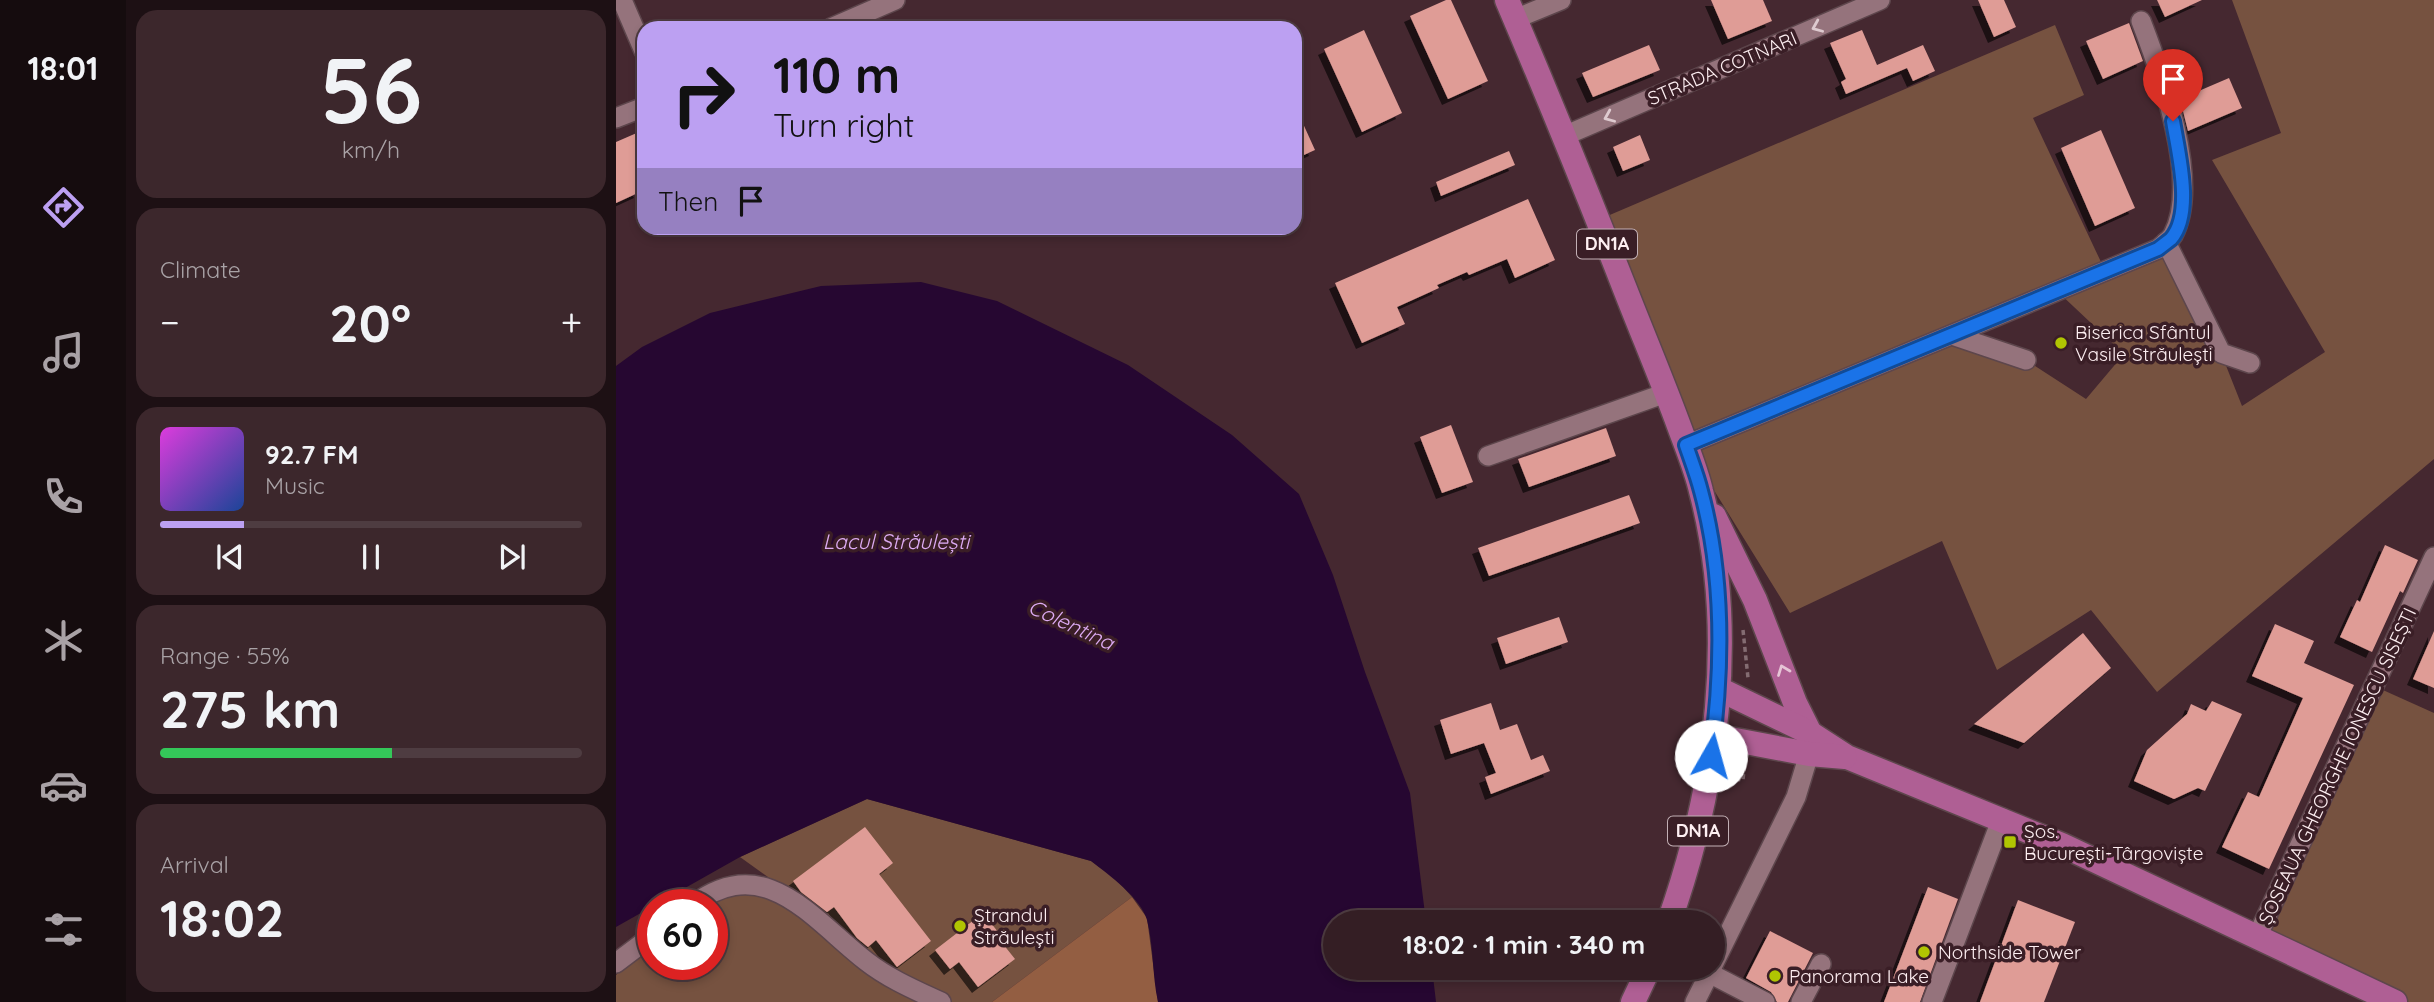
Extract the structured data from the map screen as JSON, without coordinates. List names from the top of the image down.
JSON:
{
  "streets": {
    "main road": ["DN1A", "ȘOSEAUA GHEORGHE IONESCU SISEȘTI"],
    "street": ["STRADA COTNARI"]
  },
  "crossings": [
    ["STRADA COTNARI", "DN1A"],
    ["DN1A", "ȘOSEAUA GHEORGHE IONESCU SISEȘTI"]
  ],
  "one_way": ["STRADA COTNARI"],
  "water": ["Lacul Străulești", "Colentina"],
  "places": {
    "other": [
      "Biserica Sfântul Vasile Străulești",
      "Ștrandul Străulești",
      "Northside Tower",
      "Panorama Lake"
    ],
    "transit": ["Șos. București-Târgoviște"]
  },
  "page": {
    "tabs": "18:01",
    "tile": [
      ["56", "km/h"],
      "Climate",
      ["Range · 55%", "275 km"],
      ["Arrival", "18:02"]
    ],
    "turn": ["110 m", "Turn right"],
    "then": "Then",
    "heat": ["−", "20°", "+"],
    "song": ["92.7 FM", "Music"],
    "limit": "60",
    "trip": "18:02 · 1 min · 340 m"
  }
}
